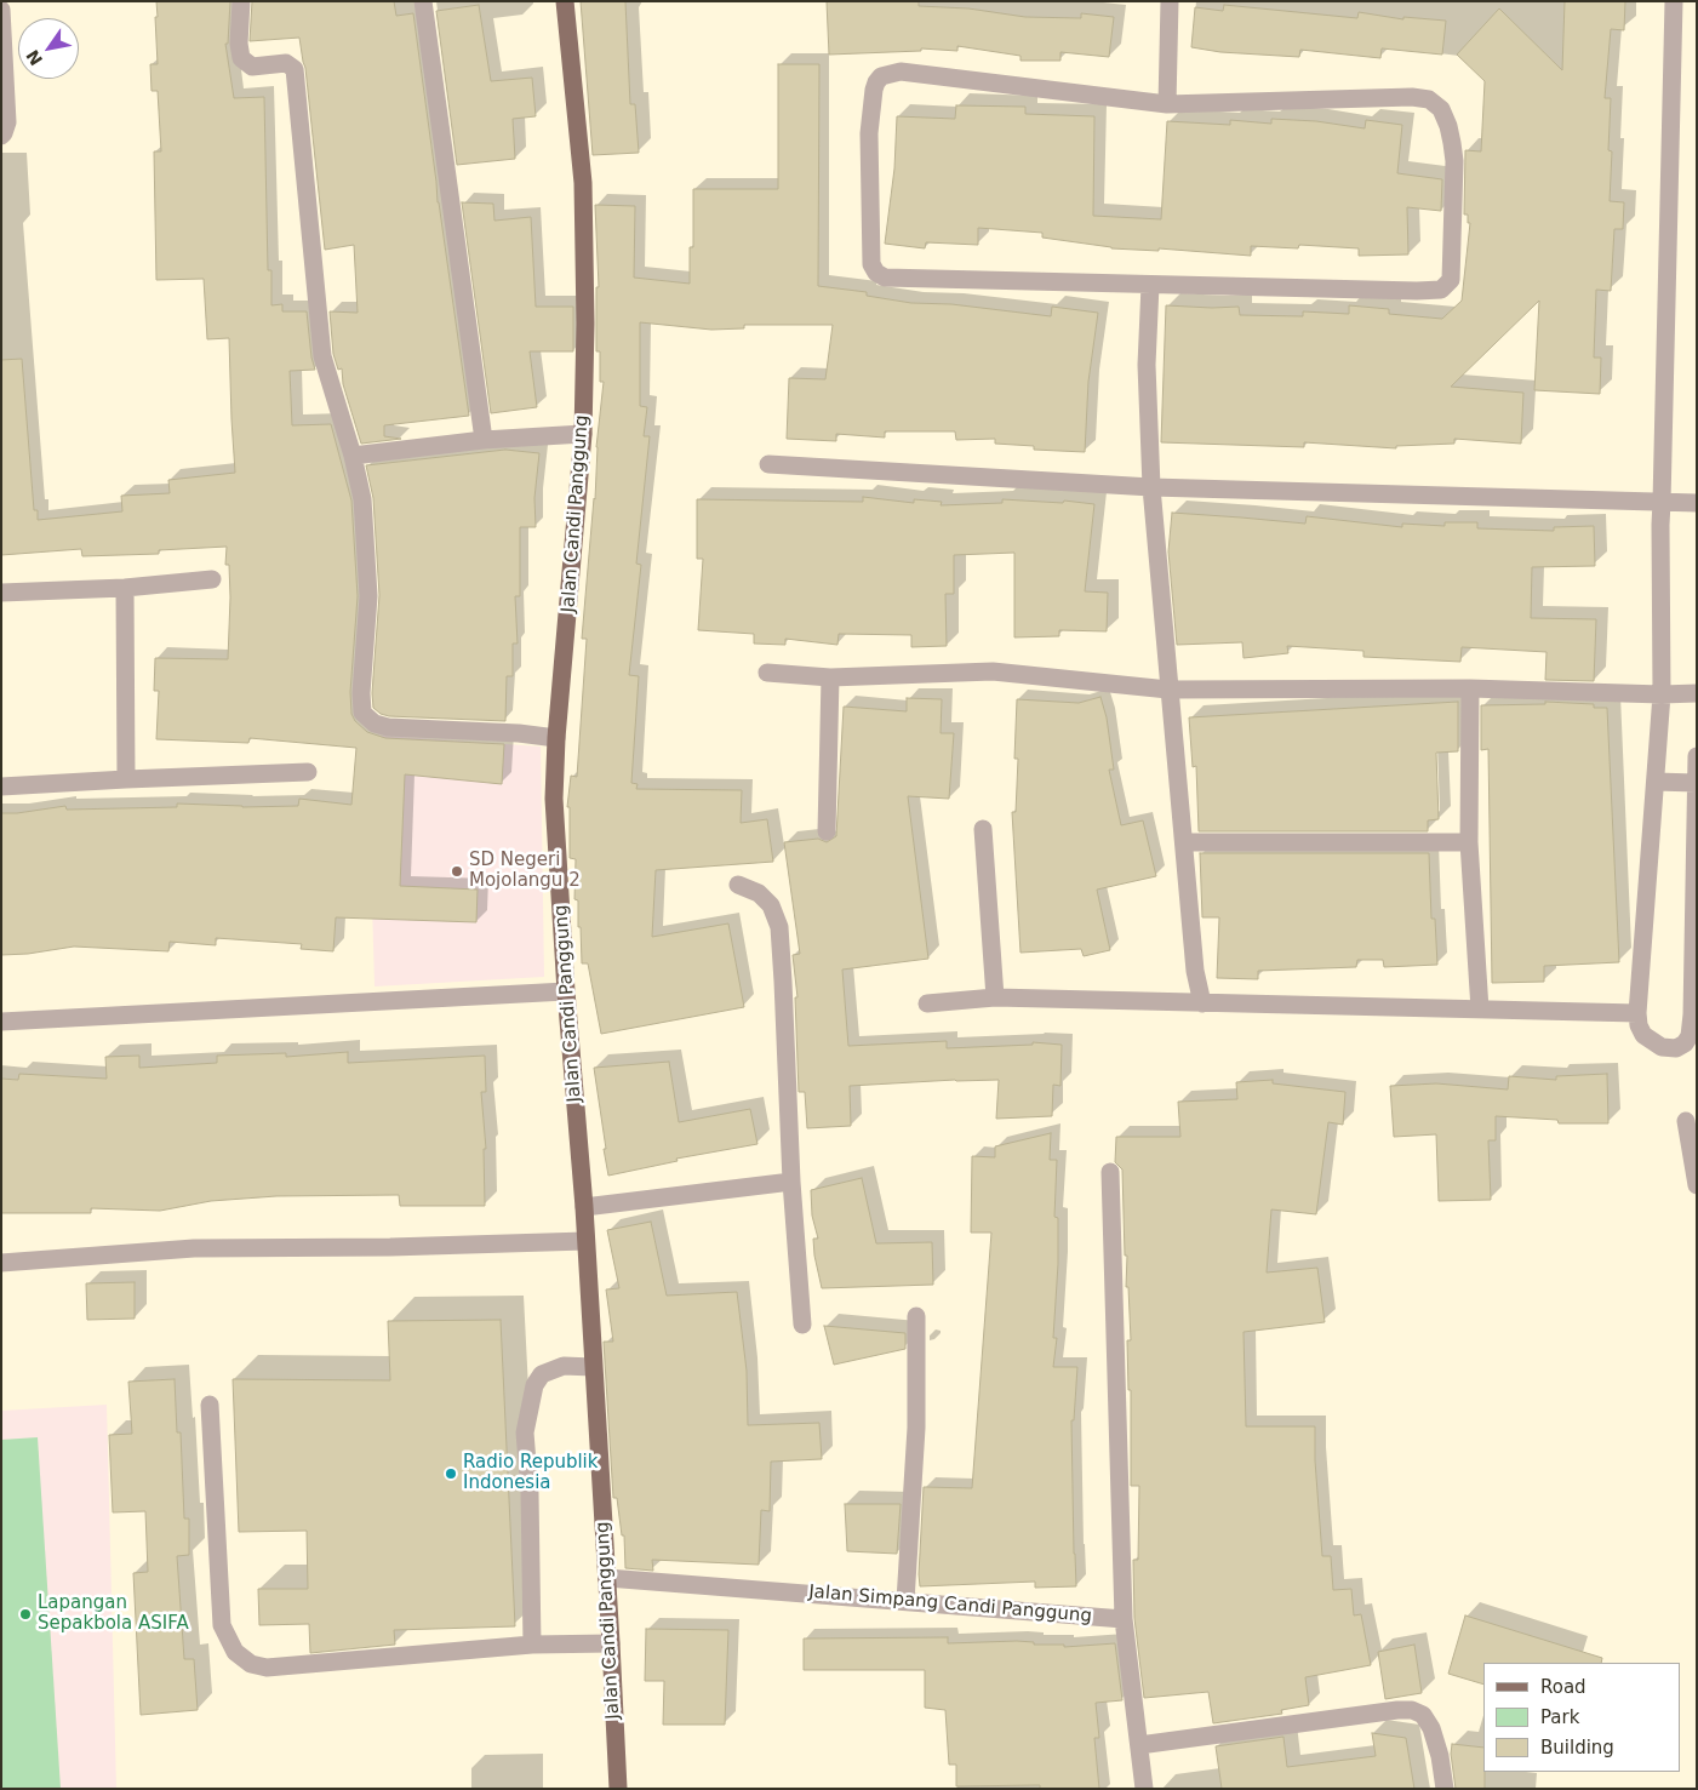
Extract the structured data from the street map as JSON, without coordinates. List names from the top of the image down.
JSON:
{
  "streets": {
    "main road": ["Jalan Candi Panggung"],
    "street": ["Jalan Simpang Candi Panggung"]
  },
  "crossings": [
    ["Jalan Candi Panggung", "Jalan Simpang Candi Panggung"]
  ],
  "places": ["SD Negeri Mojolangu 2", "Radio Republik Indonesia", "Lapangan Sepakbola ASIFA"],
  "legend": ["Road", "Park", "Building"],
  "north": "bottom left"
}
